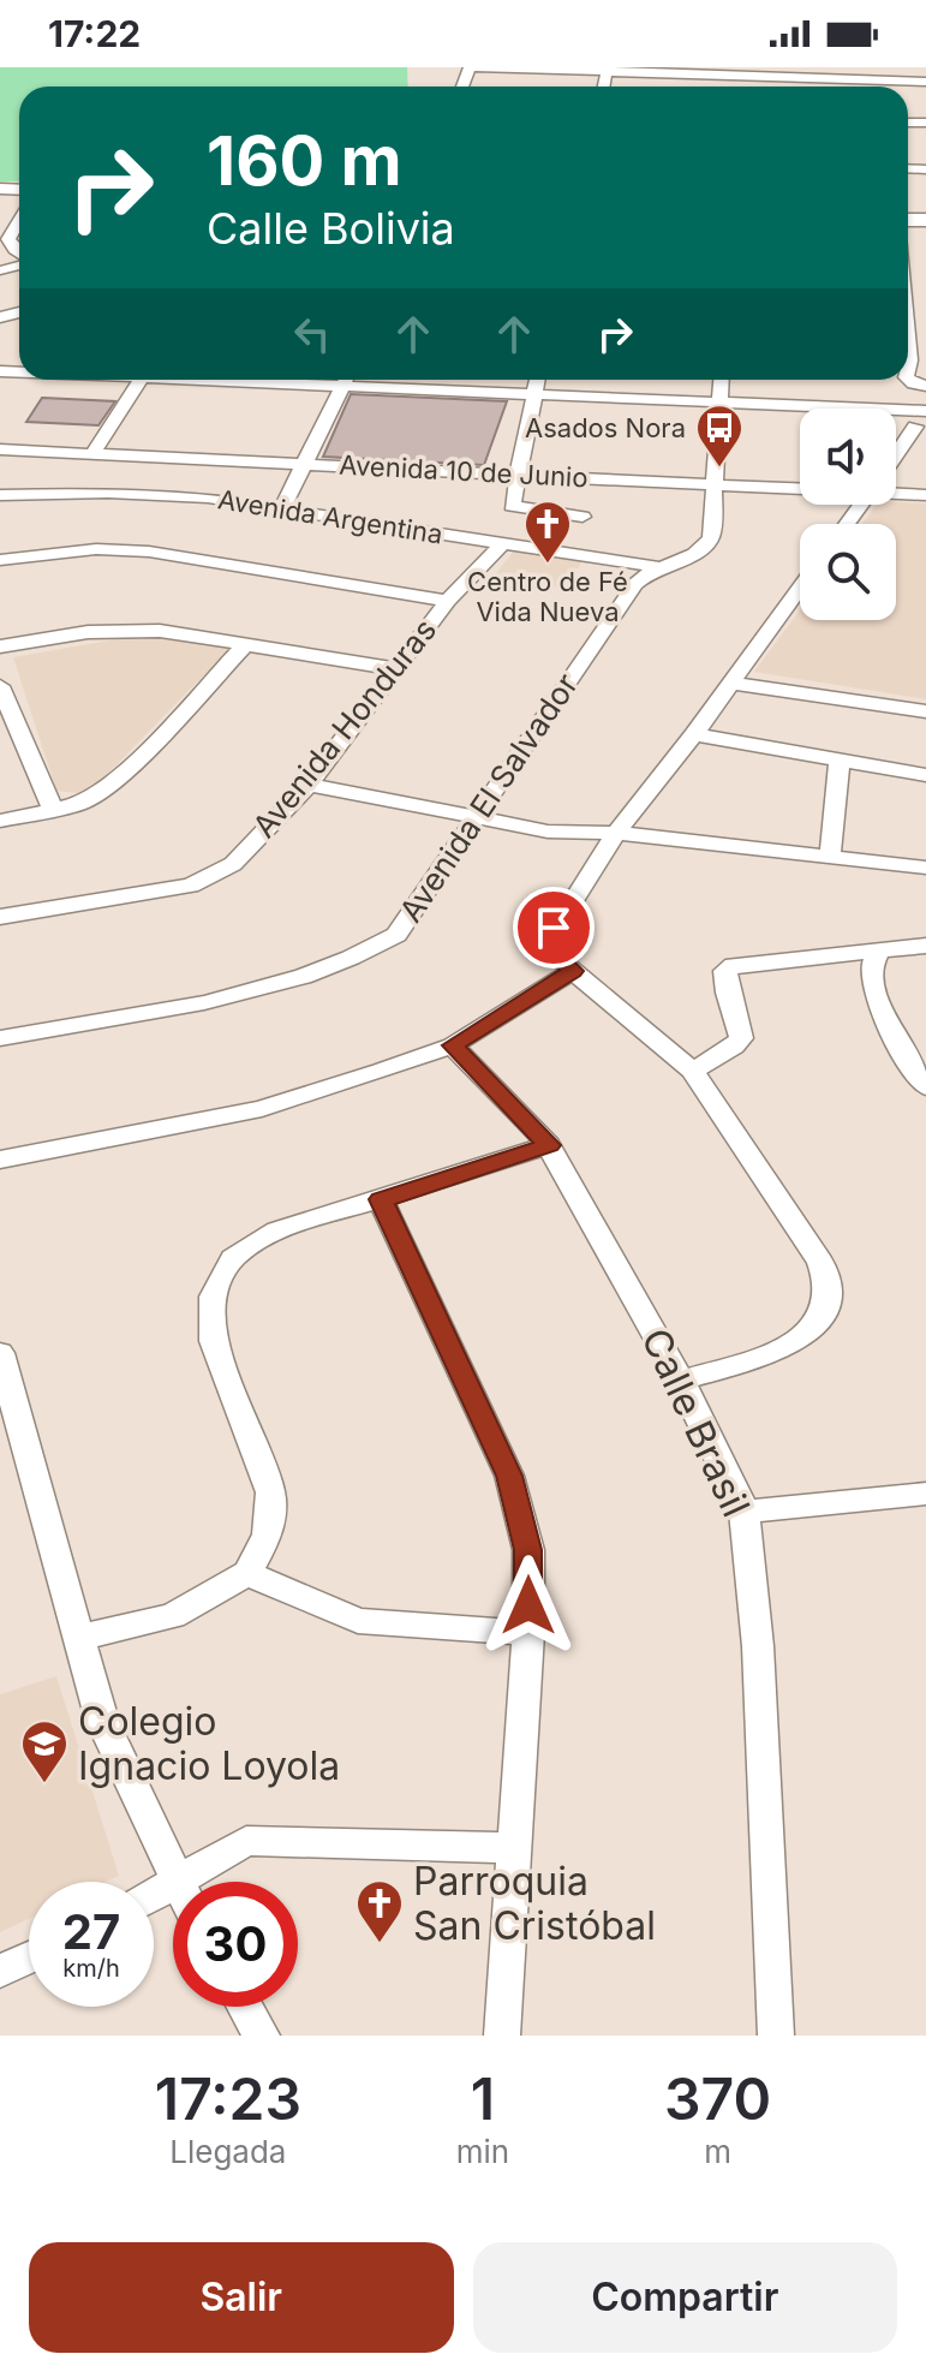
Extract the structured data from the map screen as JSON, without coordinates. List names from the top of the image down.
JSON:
{
  "streets": {
    "street": [
      "Avenida 10 de Junio",
      "Avenida Argentina",
      "Avenida Honduras",
      "Avenida El Salvador",
      "Calle Brasil"
    ]
  },
  "crossings": [
    ["Avenida 10 de Junio", "Avenida El Salvador"],
    ["Avenida Argentina", "Avenida Honduras"],
    ["Avenida Argentina", "Avenida El Salvador"]
  ],
  "places": {
    "bus stop": ["Asados Nora"],
    "church": ["Centro de Fé Vida Nueva", "Parroquia San Cristóbal"],
    "school or university": ["Colegio Ignacio Loyola"]
  },
  "page": {
    "status": "17:22",
    "turn": ["160 m", "Calle Bolivia"],
    "speed": "27 km/h",
    "limit": "30",
    "eta": [
      "17:23",
      "Llegada",
      "1",
      "min",
      "370",
      "m"
    ],
    "buttons": ["Salir", "Compartir"]
  }
}
